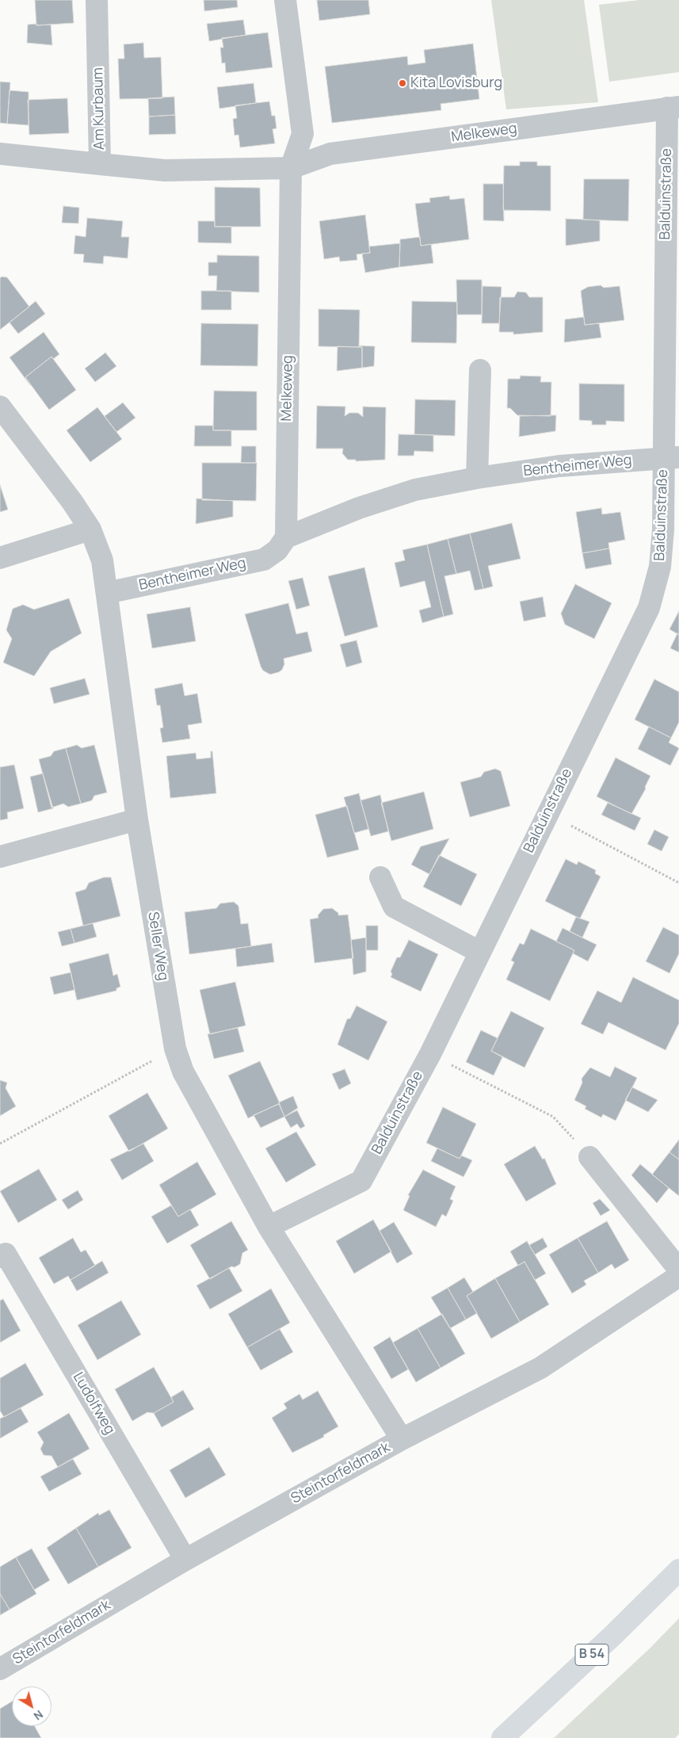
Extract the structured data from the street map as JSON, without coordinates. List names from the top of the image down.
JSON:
{
  "streets": {
    "highway": ["B 54"],
    "street": [
      "Am Kurbaum",
      "Melkeweg",
      "Balduinstraße",
      "Bentheimer Weg",
      "Seller Weg",
      "Ludolfweg",
      "Steintorfeldmark"
    ]
  },
  "crossings": [
    ["Am Kurbaum", "Melkeweg"],
    ["Melkeweg", "Balduinstraße"],
    ["Melkeweg", "Bentheimer Weg"],
    ["Balduinstraße", "Bentheimer Weg"],
    ["Balduinstraße", "Seller Weg"],
    ["Bentheimer Weg", "Seller Weg"],
    ["Ludolfweg", "Steintorfeldmark"]
  ],
  "places": ["Kita Lovisburg"],
  "north": "bottom right"
}
